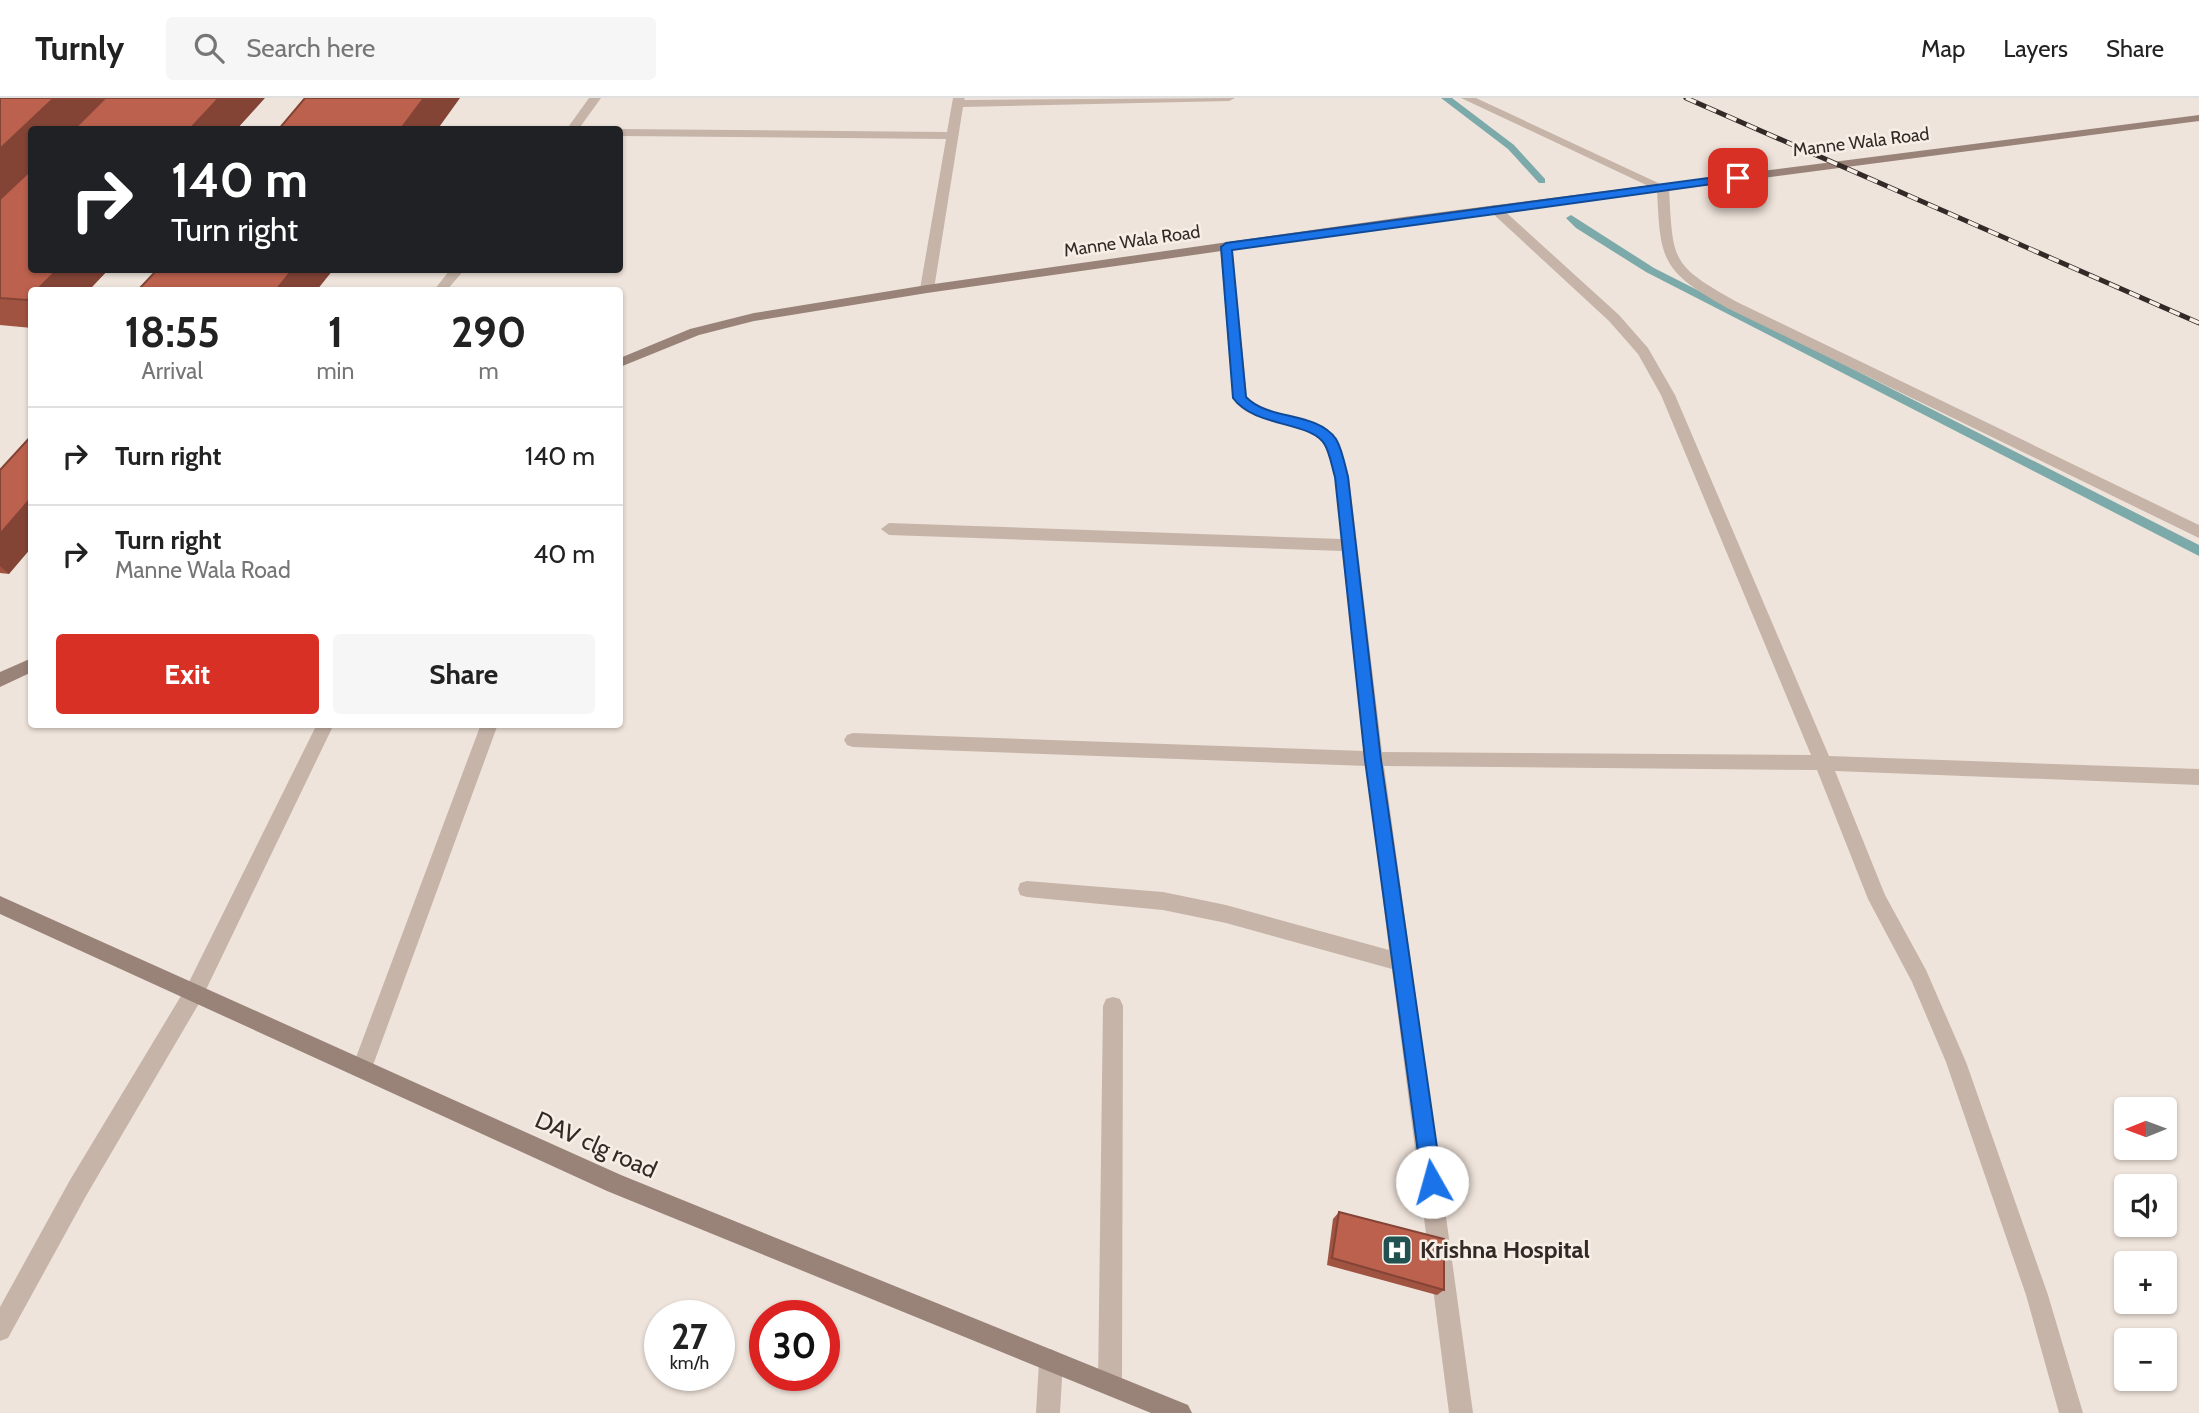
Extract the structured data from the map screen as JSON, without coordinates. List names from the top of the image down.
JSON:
{
  "streets": {
    "street": ["Manne Wala Road", "DAV clg road"]
  },
  "places": {
    "hospital": ["Krishna Hospital"]
  },
  "north": "left",
  "page": {
    "header": "Turnly",
    "search": "Search here",
    "nav": ["Map", "Layers", "Share"],
    "turn": ["140 m", "Turn right"],
    "eta": [
      "18:55",
      "Arrival",
      "1",
      "min",
      "290",
      "m"
    ],
    "list": [
      {
        "name": "Turn right",
        "value": "140 m"
      },
      {
        "name": "Turn right",
        "note": "Manne Wala Road",
        "value": "40 m"
      }
    ],
    "buttons": ["Exit", "Share"],
    "map_buttons": ["+", "−"],
    "speed": "27 km/h",
    "limit": "30"
  }
}
